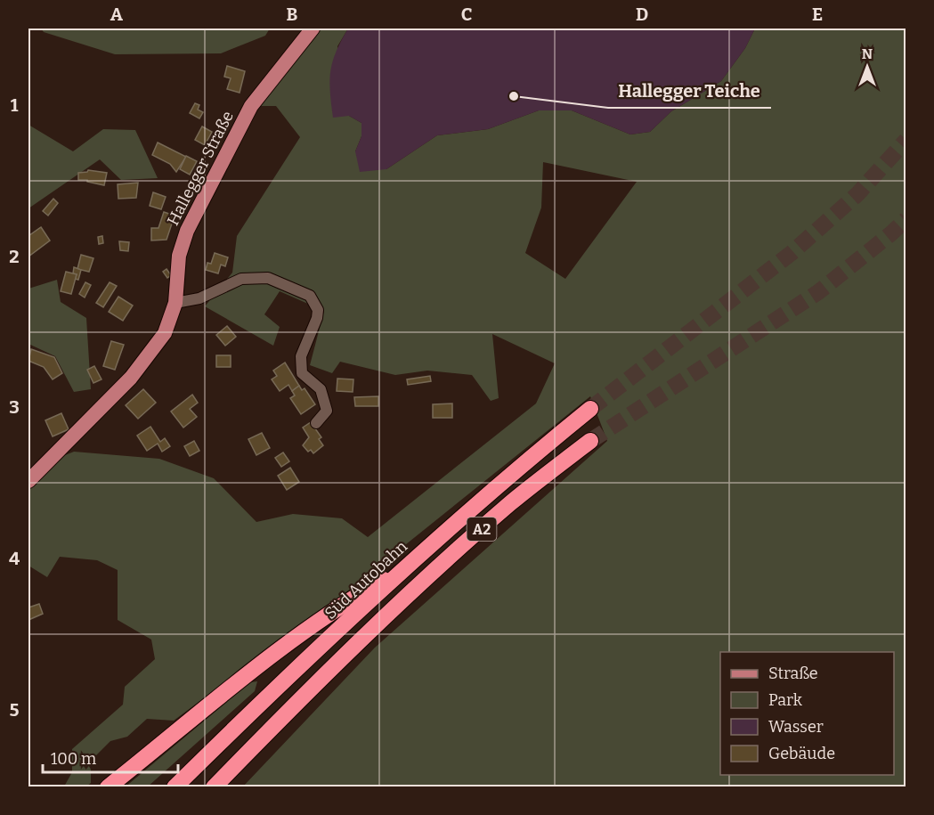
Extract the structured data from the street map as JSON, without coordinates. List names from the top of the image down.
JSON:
{
  "streets": {
    "highway": ["A2", "Süd Autobahn"],
    "main road": ["Hallegger Straße"]
  },
  "places": ["Hallegger Teiche"],
  "legend": [
    "Straße",
    "Park",
    "Wasser",
    "Gebäude"
  ],
  "scale_bar": "100 m",
  "north": "top",
  "grid": {
    "columns": [
      "A",
      "B",
      "C",
      "D",
      "E"
    ],
    "rows": [
      "1",
      "2",
      "3",
      "4",
      "5"
    ]
  }
}
